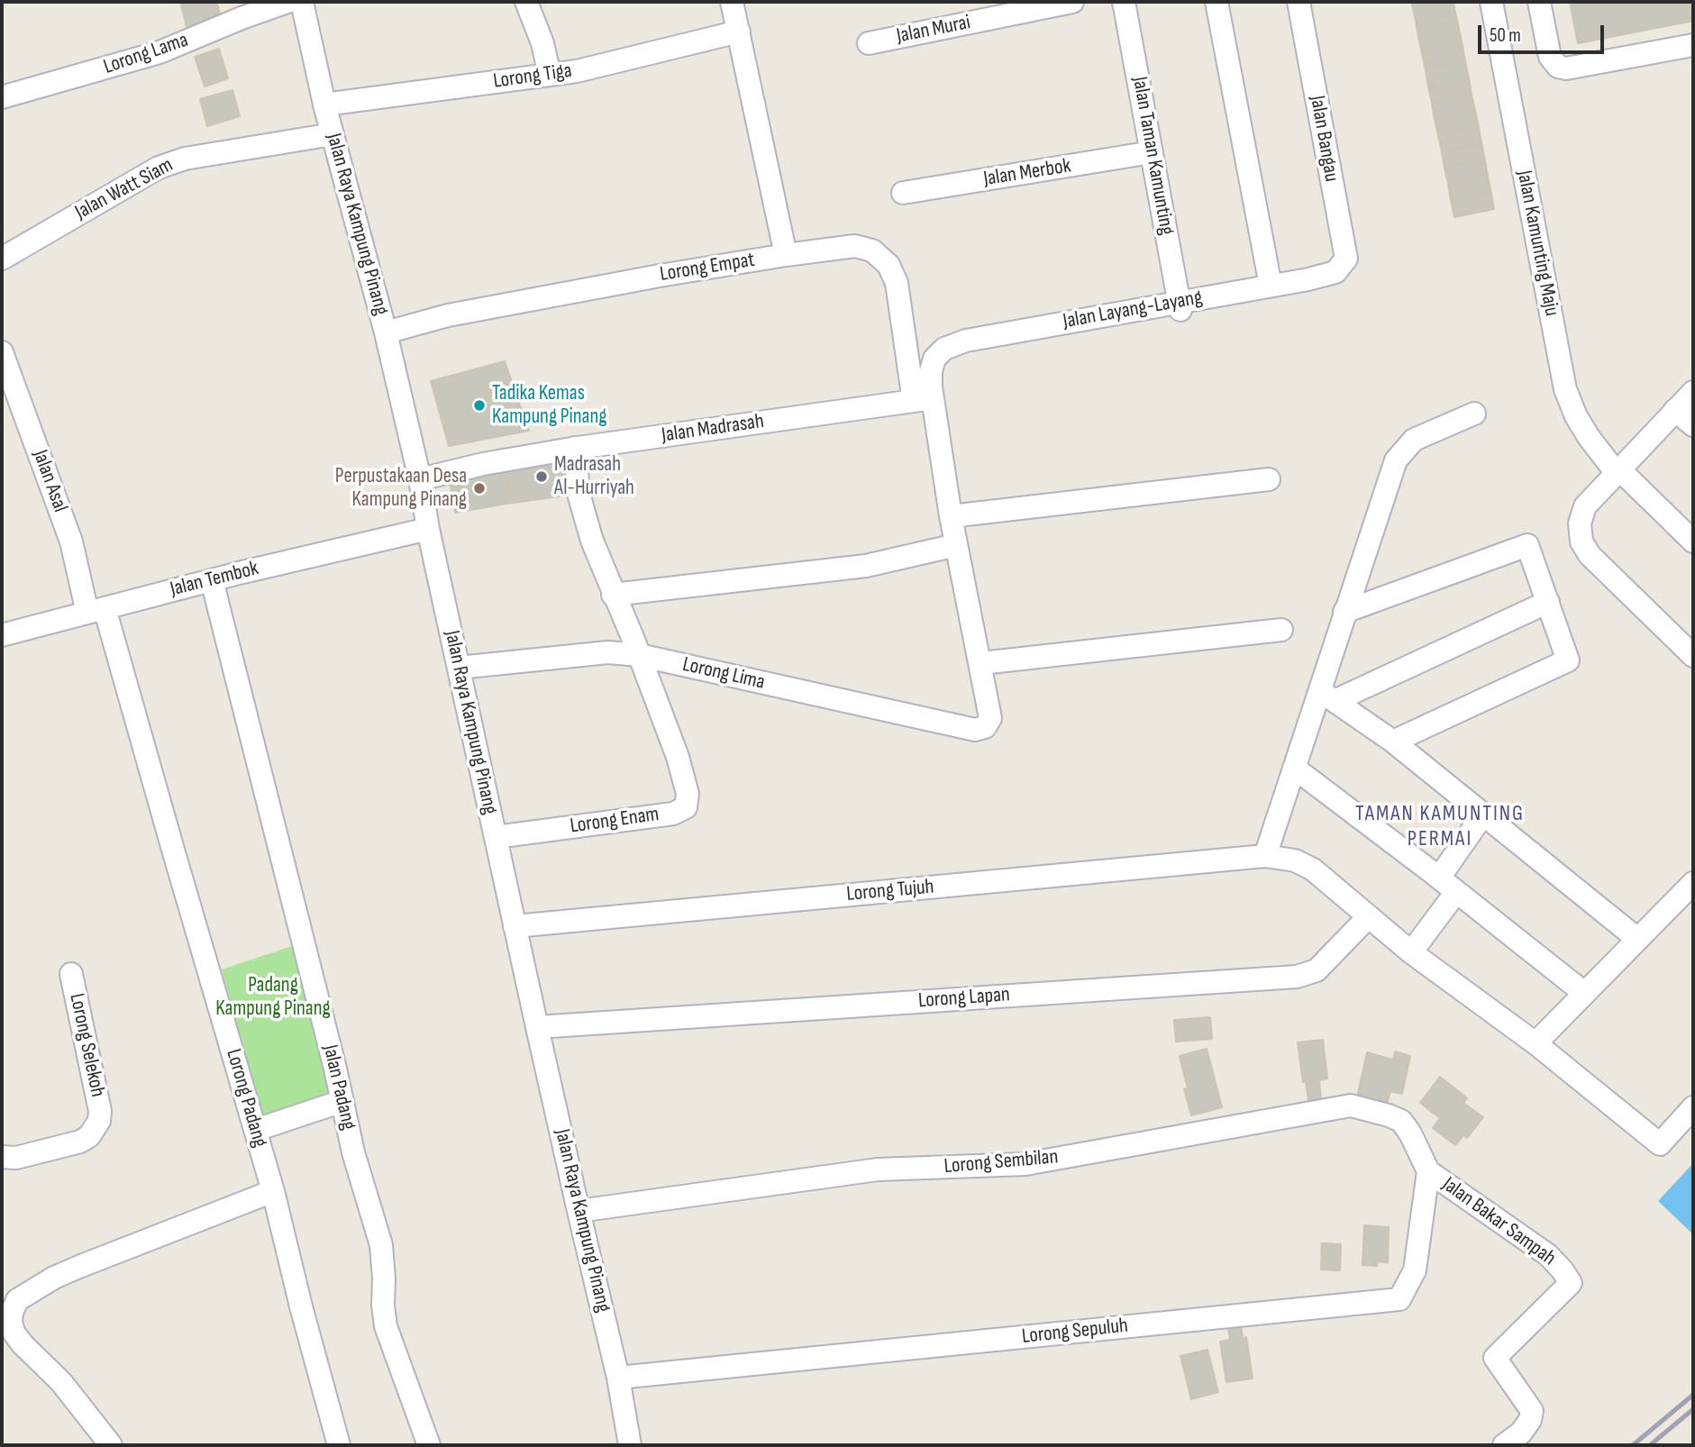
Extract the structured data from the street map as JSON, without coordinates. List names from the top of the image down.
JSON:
{
  "streets": {
    "street": [
      "Jalan Murai",
      "Lorong Lama",
      "Lorong Tiga",
      "Jalan Bangau",
      "Jalan Taman Kamunting",
      "Jalan Merbok",
      "Jalan Watt Siam",
      "Jalan Raya Kampung Pinang",
      "Jalan Kamunting Maju",
      "Lorong Empat",
      "Jalan Layang-Layang",
      "Jalan Madrasah",
      "Jalan Asal",
      "Jalan Tembok",
      "Lorong Lima",
      "Lorong Enam",
      "Lorong Tujuh",
      "Lorong Lapan",
      "Lorong Selekoh",
      "Jalan Padang",
      "Lorong Padang",
      "Lorong Sembilan",
      "Jalan Bakar Sampah",
      "Lorong Sepuluh"
    ]
  },
  "crossings": [
    ["Lorong Tiga", "Jalan Raya Kampung Pinang"],
    ["Jalan Bangau", "Jalan Layang-Layang"],
    ["Jalan Taman Kamunting", "Jalan Merbok"],
    ["Jalan Taman Kamunting", "Jalan Layang-Layang"],
    ["Jalan Watt Siam", "Jalan Raya Kampung Pinang"],
    ["Jalan Raya Kampung Pinang", "Lorong Empat"],
    ["Jalan Raya Kampung Pinang", "Jalan Madrasah"],
    ["Jalan Raya Kampung Pinang", "Jalan Tembok"],
    ["Jalan Raya Kampung Pinang", "Lorong Lima"],
    ["Jalan Raya Kampung Pinang", "Lorong Enam"],
    ["Jalan Raya Kampung Pinang", "Lorong Tujuh"],
    ["Jalan Raya Kampung Pinang", "Lorong Lapan"],
    ["Jalan Raya Kampung Pinang", "Lorong Sembilan"],
    ["Jalan Raya Kampung Pinang", "Lorong Sepuluh"],
    ["Lorong Empat", "Jalan Layang-Layang"],
    ["Lorong Empat", "Jalan Madrasah"],
    ["Jalan Layang-Layang", "Jalan Madrasah"],
    ["Jalan Asal", "Jalan Tembok"],
    ["Jalan Asal", "Lorong Padang"],
    ["Jalan Tembok", "Jalan Padang"],
    ["Jalan Tembok", "Lorong Padang"],
    ["Lorong Lima", "Lorong Enam"],
    ["Lorong Tujuh", "Lorong Lapan"],
    ["Lorong Sembilan", "Jalan Bakar Sampah"],
    ["Lorong Sembilan", "Lorong Sepuluh"],
    ["Jalan Bakar Sampah", "Lorong Sepuluh"]
  ],
  "districts": ["TAMAN KAMUNTING PERMAI"],
  "parks": ["Padang Kampung Pinang"],
  "places": ["Tadika Kemas Kampung Pinang", "Madrasah Al-Hurriyah", "Perpustakaan Desa Kampung Pinang"],
  "scale_bar": "50 m"
}
